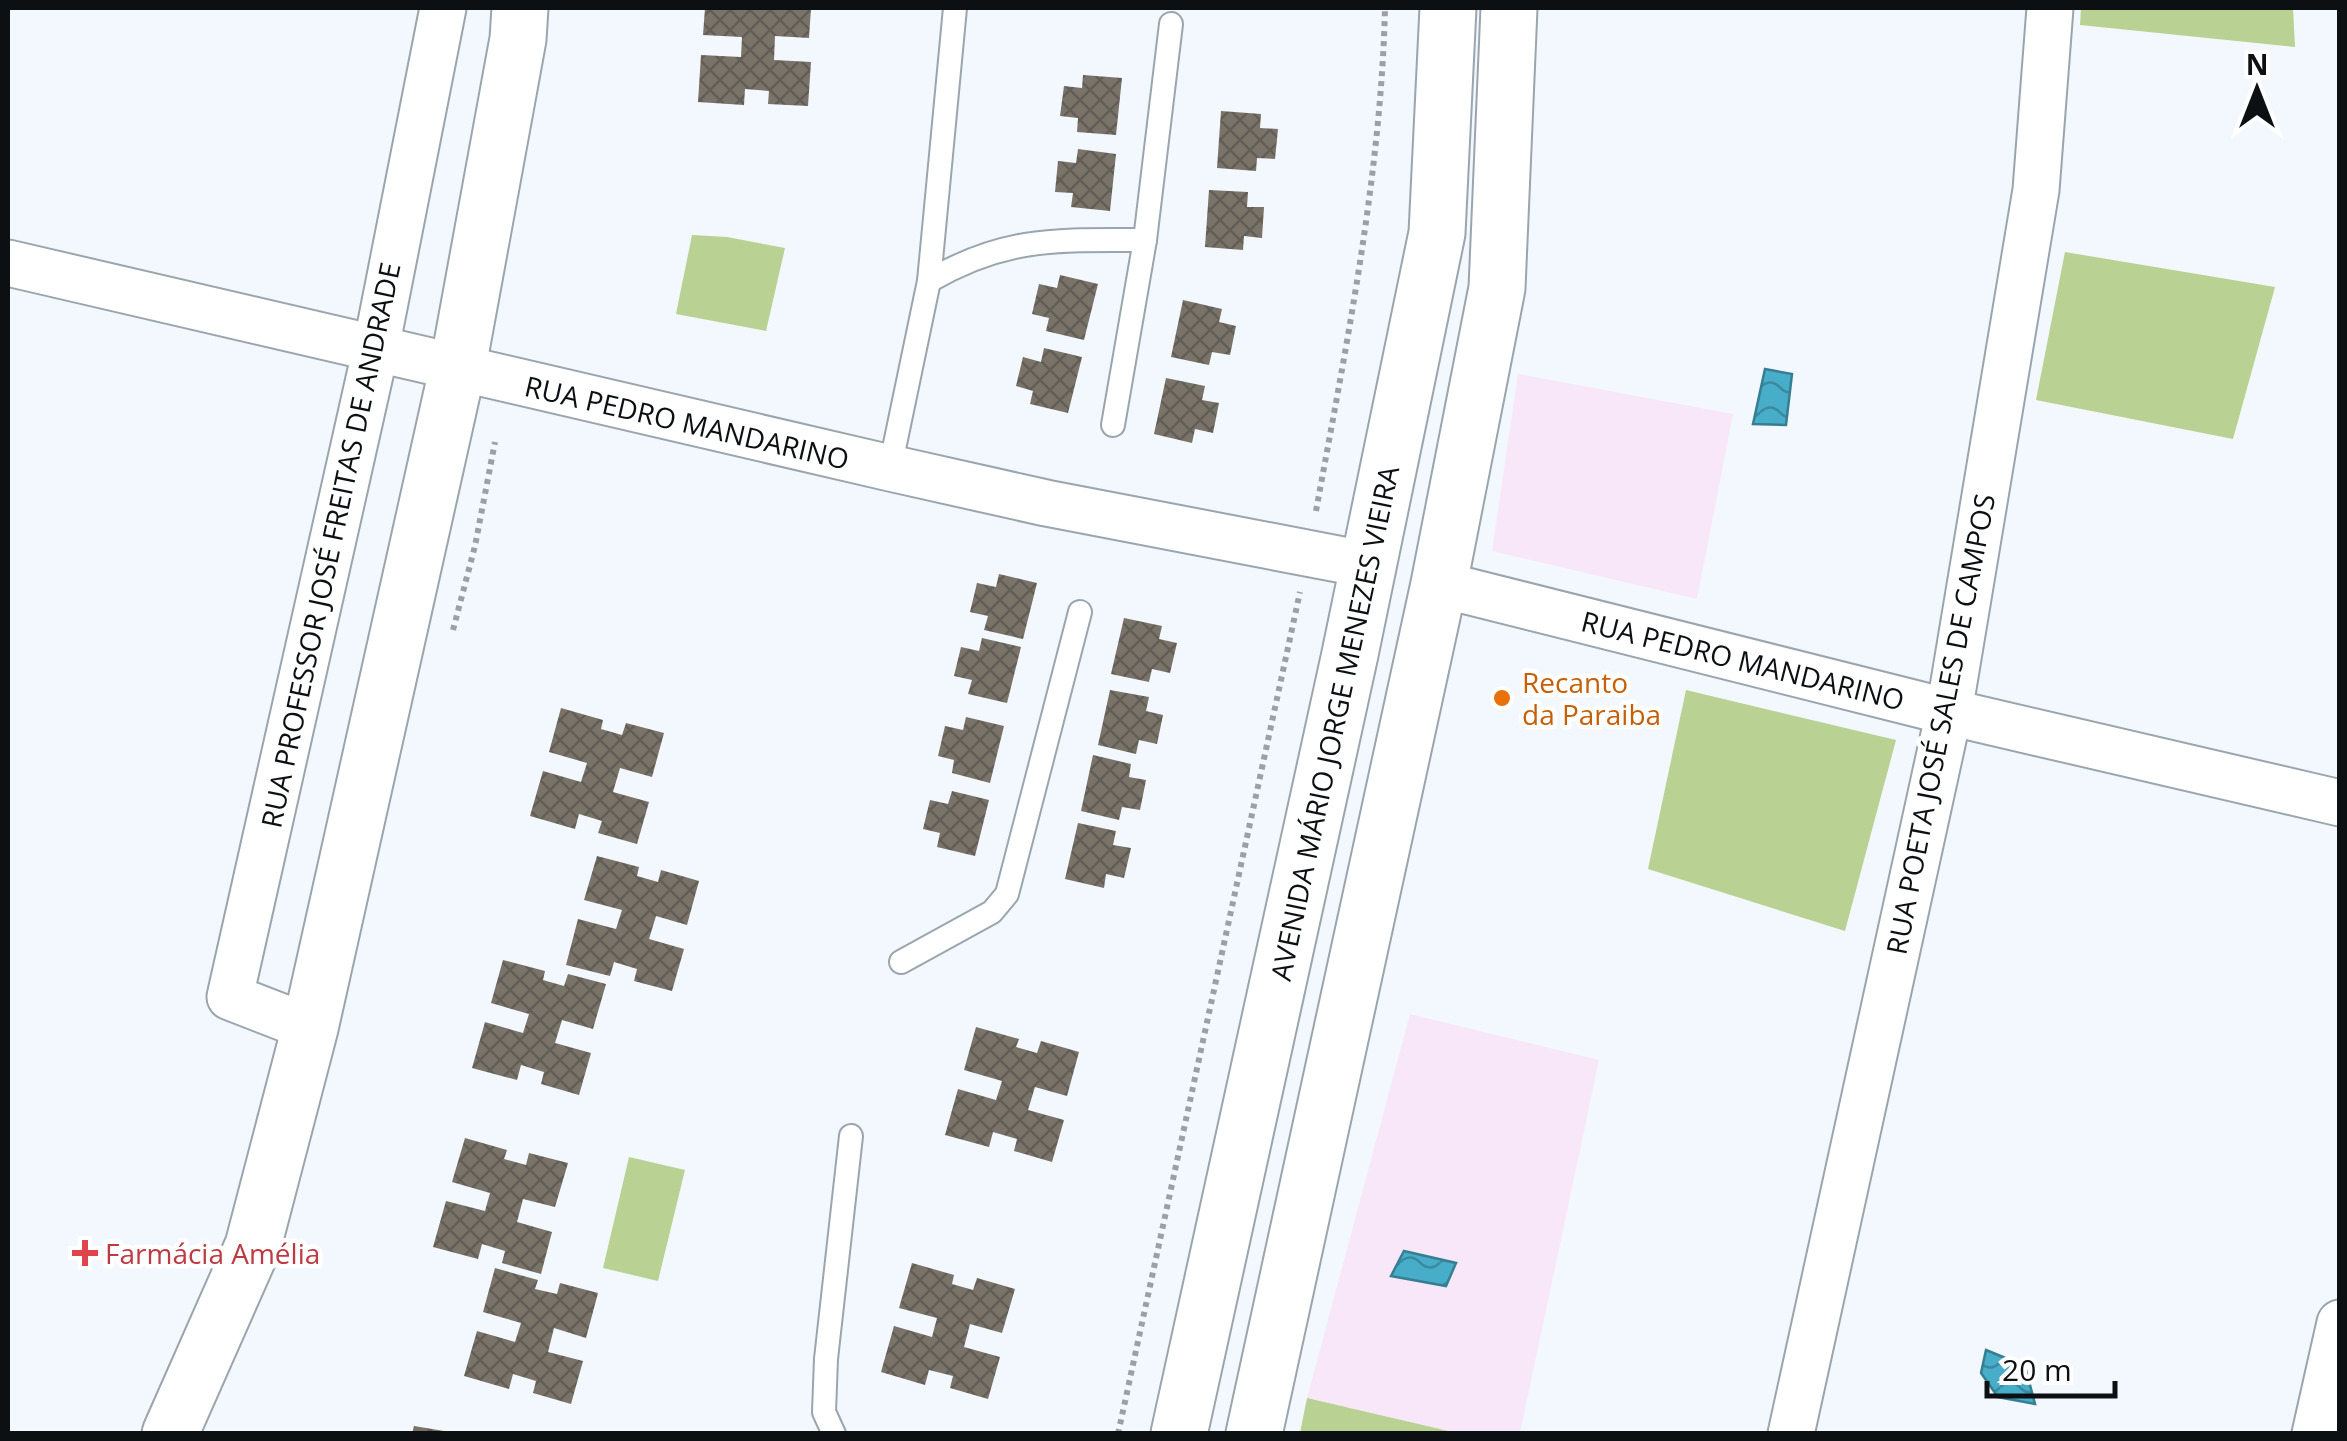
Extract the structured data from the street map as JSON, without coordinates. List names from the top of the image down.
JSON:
{
  "streets": {
    "main road": ["AVENIDA MÁRIO JORGE MENEZES VIEIRA"],
    "street": ["RUA PEDRO MANDARINO", "RUA PROFESSOR JOSÉ FREITAS DE ANDRADE", "RUA POETA JOSÉ SALES DE CAMPOS"]
  },
  "crossings": [
    ["RUA PEDRO MANDARINO", "RUA PROFESSOR JOSÉ FREITAS DE ANDRADE"],
    ["RUA PEDRO MANDARINO", "AVENIDA MÁRIO JORGE MENEZES VIEIRA"],
    ["RUA PEDRO MANDARINO", "RUA POETA JOSÉ SALES DE CAMPOS"]
  ],
  "places": {
    "other": ["Recanto da Paraiba"],
    "health": ["Farmácia Amélia"]
  },
  "scale_bar": "20 m",
  "north": "top"
}
